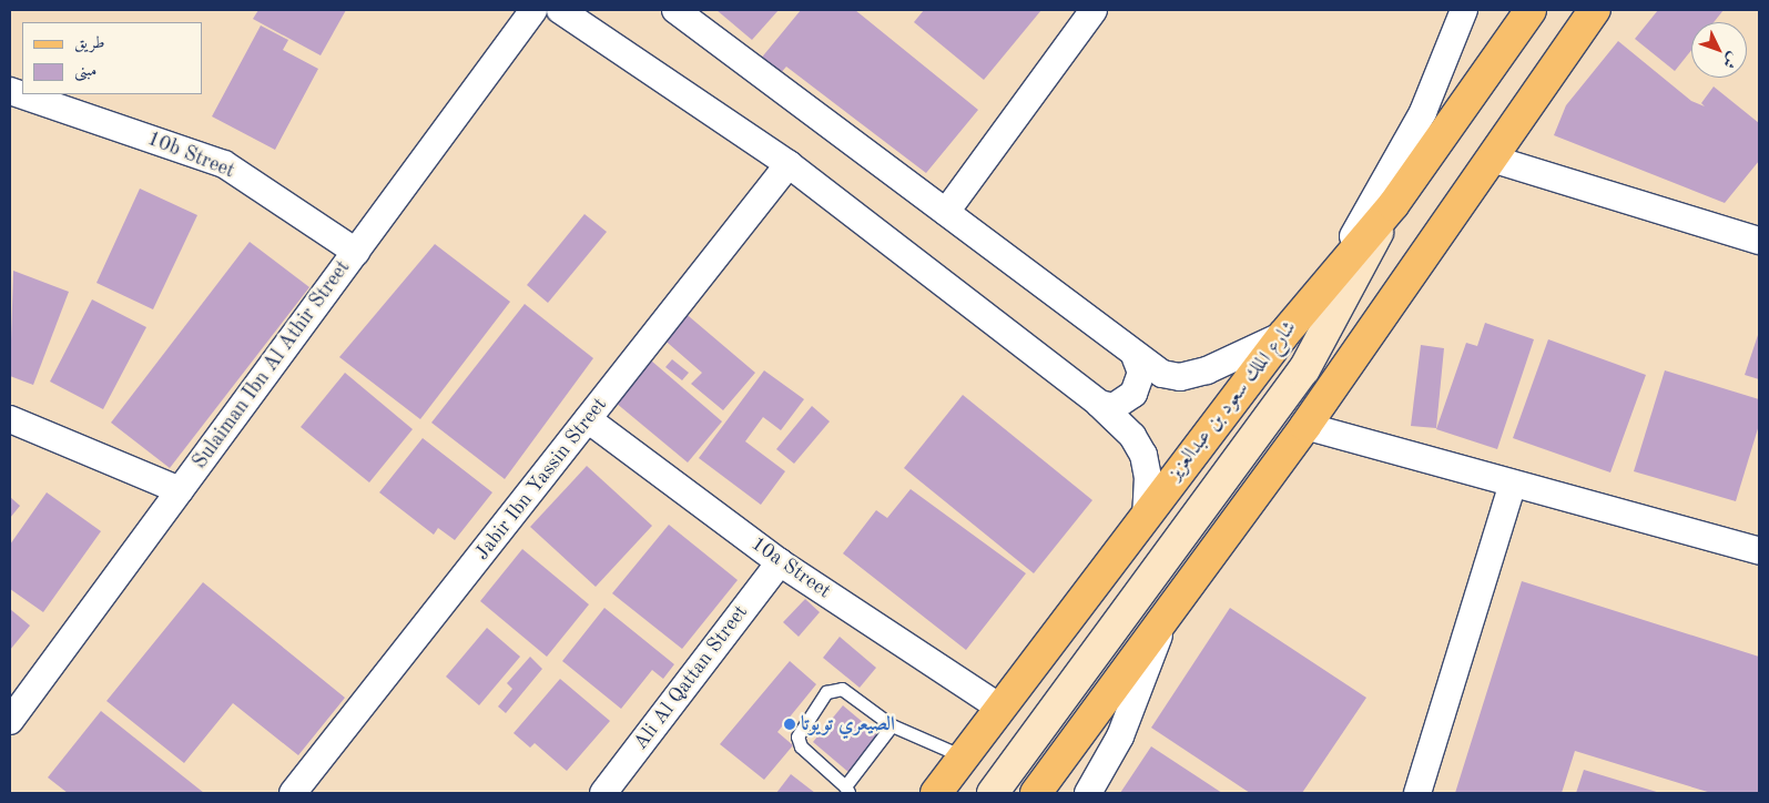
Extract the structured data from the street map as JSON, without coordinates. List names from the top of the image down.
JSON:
{
  "streets": {
    "main road": ["شارع الملك سعود بن عبدالعزيز"],
    "street": [
      "10b Street",
      "Sulaiman Ibn Al Athir Street",
      "Jabir Ibn Yassin Street",
      "10a Street",
      "Ali Al Qattan Street"
    ]
  },
  "crossings": [
    ["10b Street", "Sulaiman Ibn Al Athir Street"],
    ["شارع الملك سعود بن عبدالعزيز", "10a Street"],
    ["Jabir Ibn Yassin Street", "10a Street"],
    ["10a Street", "Ali Al Qattan Street"]
  ],
  "places": ["الصيعري تويوتا"],
  "legend": ["طريق", "مبنى"],
  "north": "bottom right"
}
